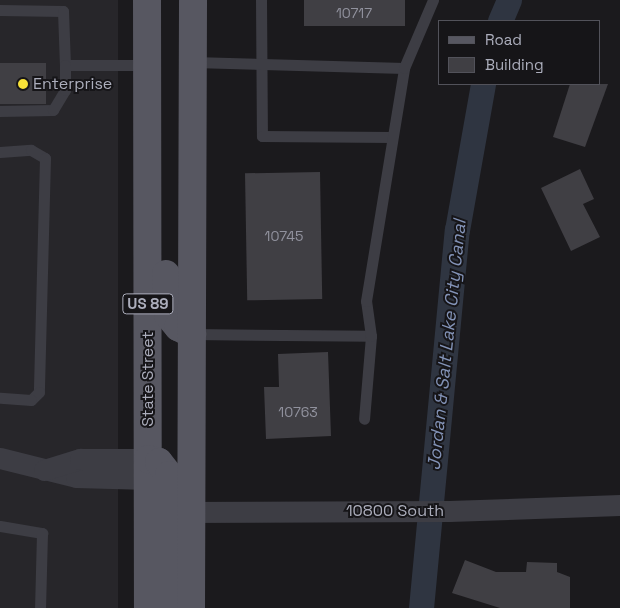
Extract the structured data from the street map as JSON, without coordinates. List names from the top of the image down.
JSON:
{
  "streets": {
    "main road": ["US 89", "State Street"],
    "street": ["10800 South"]
  },
  "crossings": [
    ["US 89", "10800 South"]
  ],
  "water": ["Jordan & Salt Lake City Canal"],
  "places": ["Enterprise"],
  "house_numbers": ["10717", "10745", "10763"],
  "legend": ["Road", "Building"]
}
